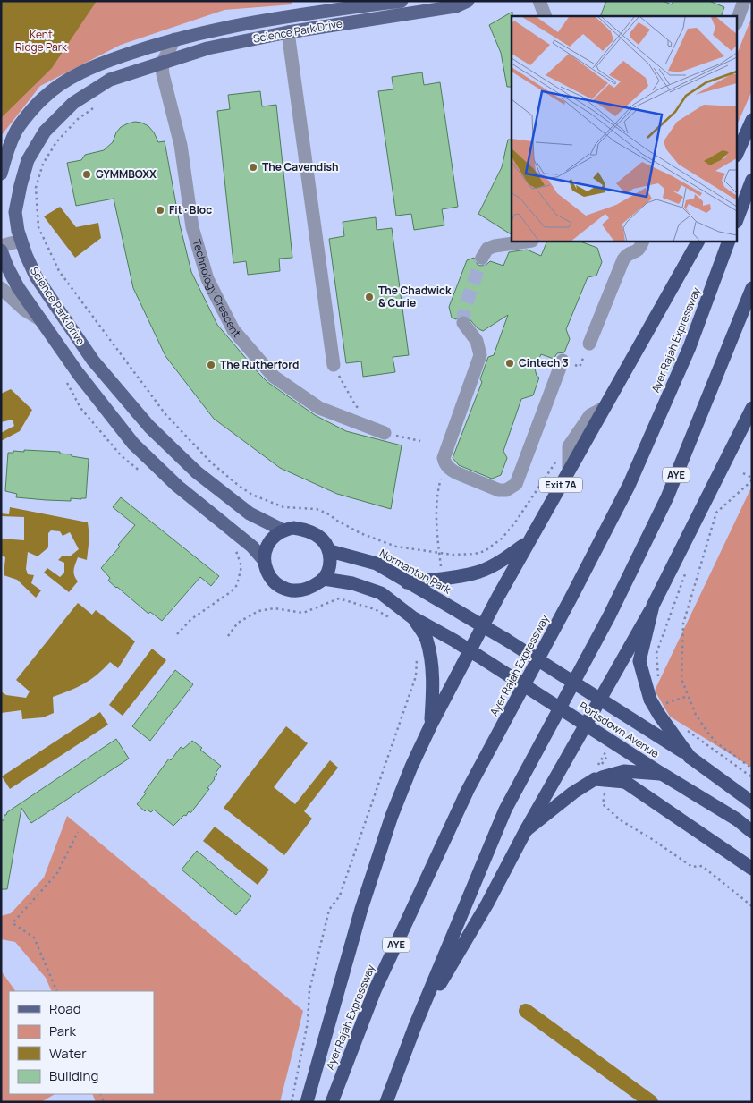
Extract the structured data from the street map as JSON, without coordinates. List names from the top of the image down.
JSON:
{
  "streets": {
    "highway": [
      "Ayer Rajah Expressway",
      "AYE",
      "Exit 7A",
      "Normanton Park",
      "Portsdown Avenue"
    ],
    "main road": ["Science Park Drive"],
    "street": ["Technology Crescent"]
  },
  "crossings": [
    ["Science Park Drive", "Technology Crescent"],
    ["Science Park Drive", "Normanton Park"],
    ["Exit 7A", "Normanton Park"],
    ["Exit 7A", "Portsdown Avenue"],
    ["Normanton Park", "Portsdown Avenue"]
  ],
  "parks": ["Kent Ridge Park"],
  "places": [
    "The Cavendish",
    "GYMMBOXX",
    "Fit · Bloc",
    "The Chadwick & Curie",
    "Cintech 3",
    "The Rutherford"
  ],
  "legend": [
    "Road",
    "Park",
    "Water",
    "Building"
  ]
}
